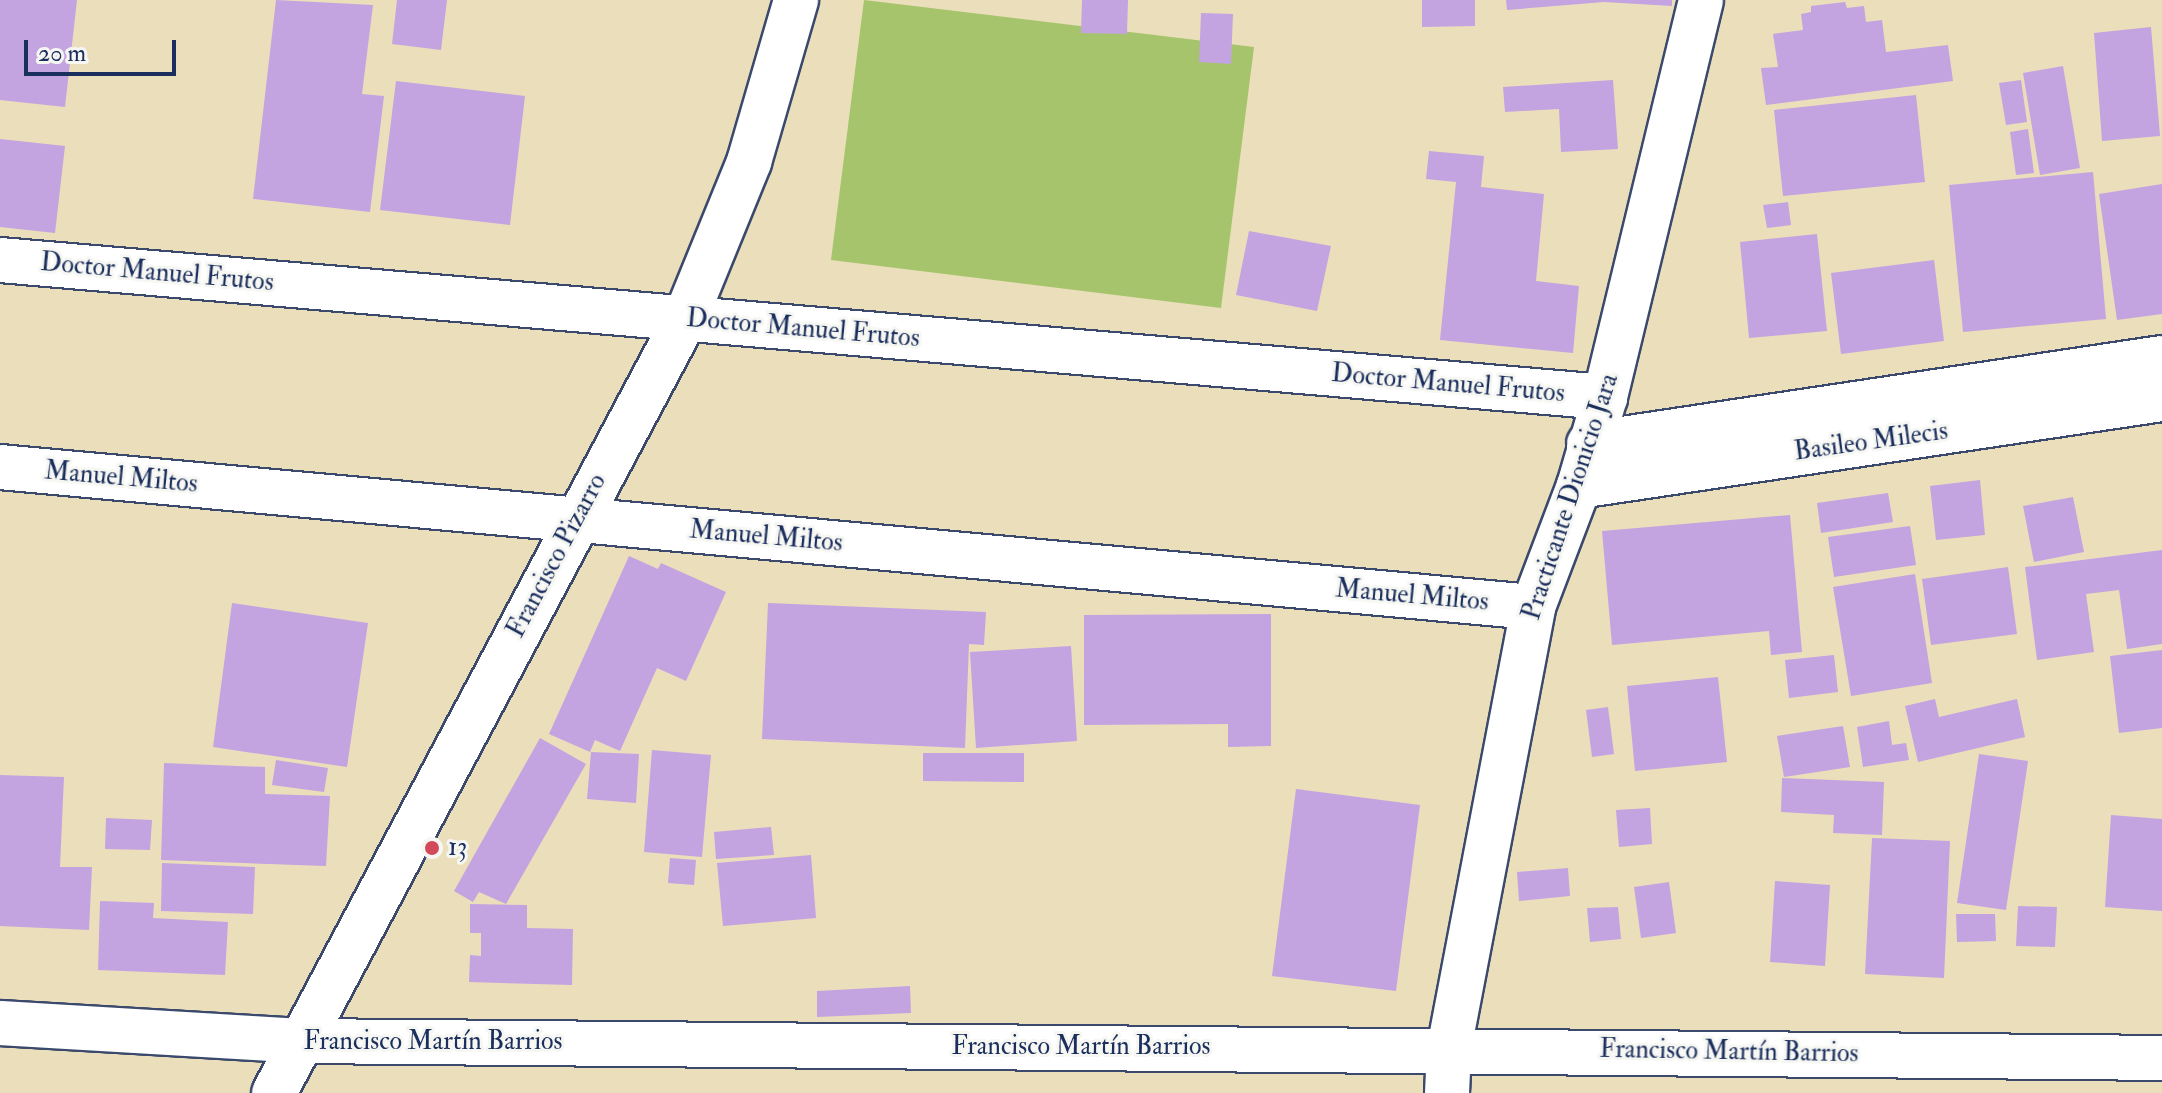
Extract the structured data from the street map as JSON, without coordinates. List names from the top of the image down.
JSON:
{
  "streets": {
    "street": [
      "Doctor Manuel Frutos",
      "Basileo Milecis",
      "Manuel Miltos",
      "Practicante Dionicio Jara",
      "Francisco Pizarro",
      "Francisco Martín Barrios"
    ]
  },
  "crossings": [
    ["Doctor Manuel Frutos", "Practicante Dionicio Jara"],
    ["Doctor Manuel Frutos", "Francisco Pizarro"],
    ["Basileo Milecis", "Practicante Dionicio Jara"],
    ["Manuel Miltos", "Practicante Dionicio Jara"],
    ["Manuel Miltos", "Francisco Pizarro"],
    ["Practicante Dionicio Jara", "Francisco Martín Barrios"],
    ["Francisco Pizarro", "Francisco Martín Barrios"]
  ],
  "places": ["13"],
  "scale_bar": "20 m"
}
